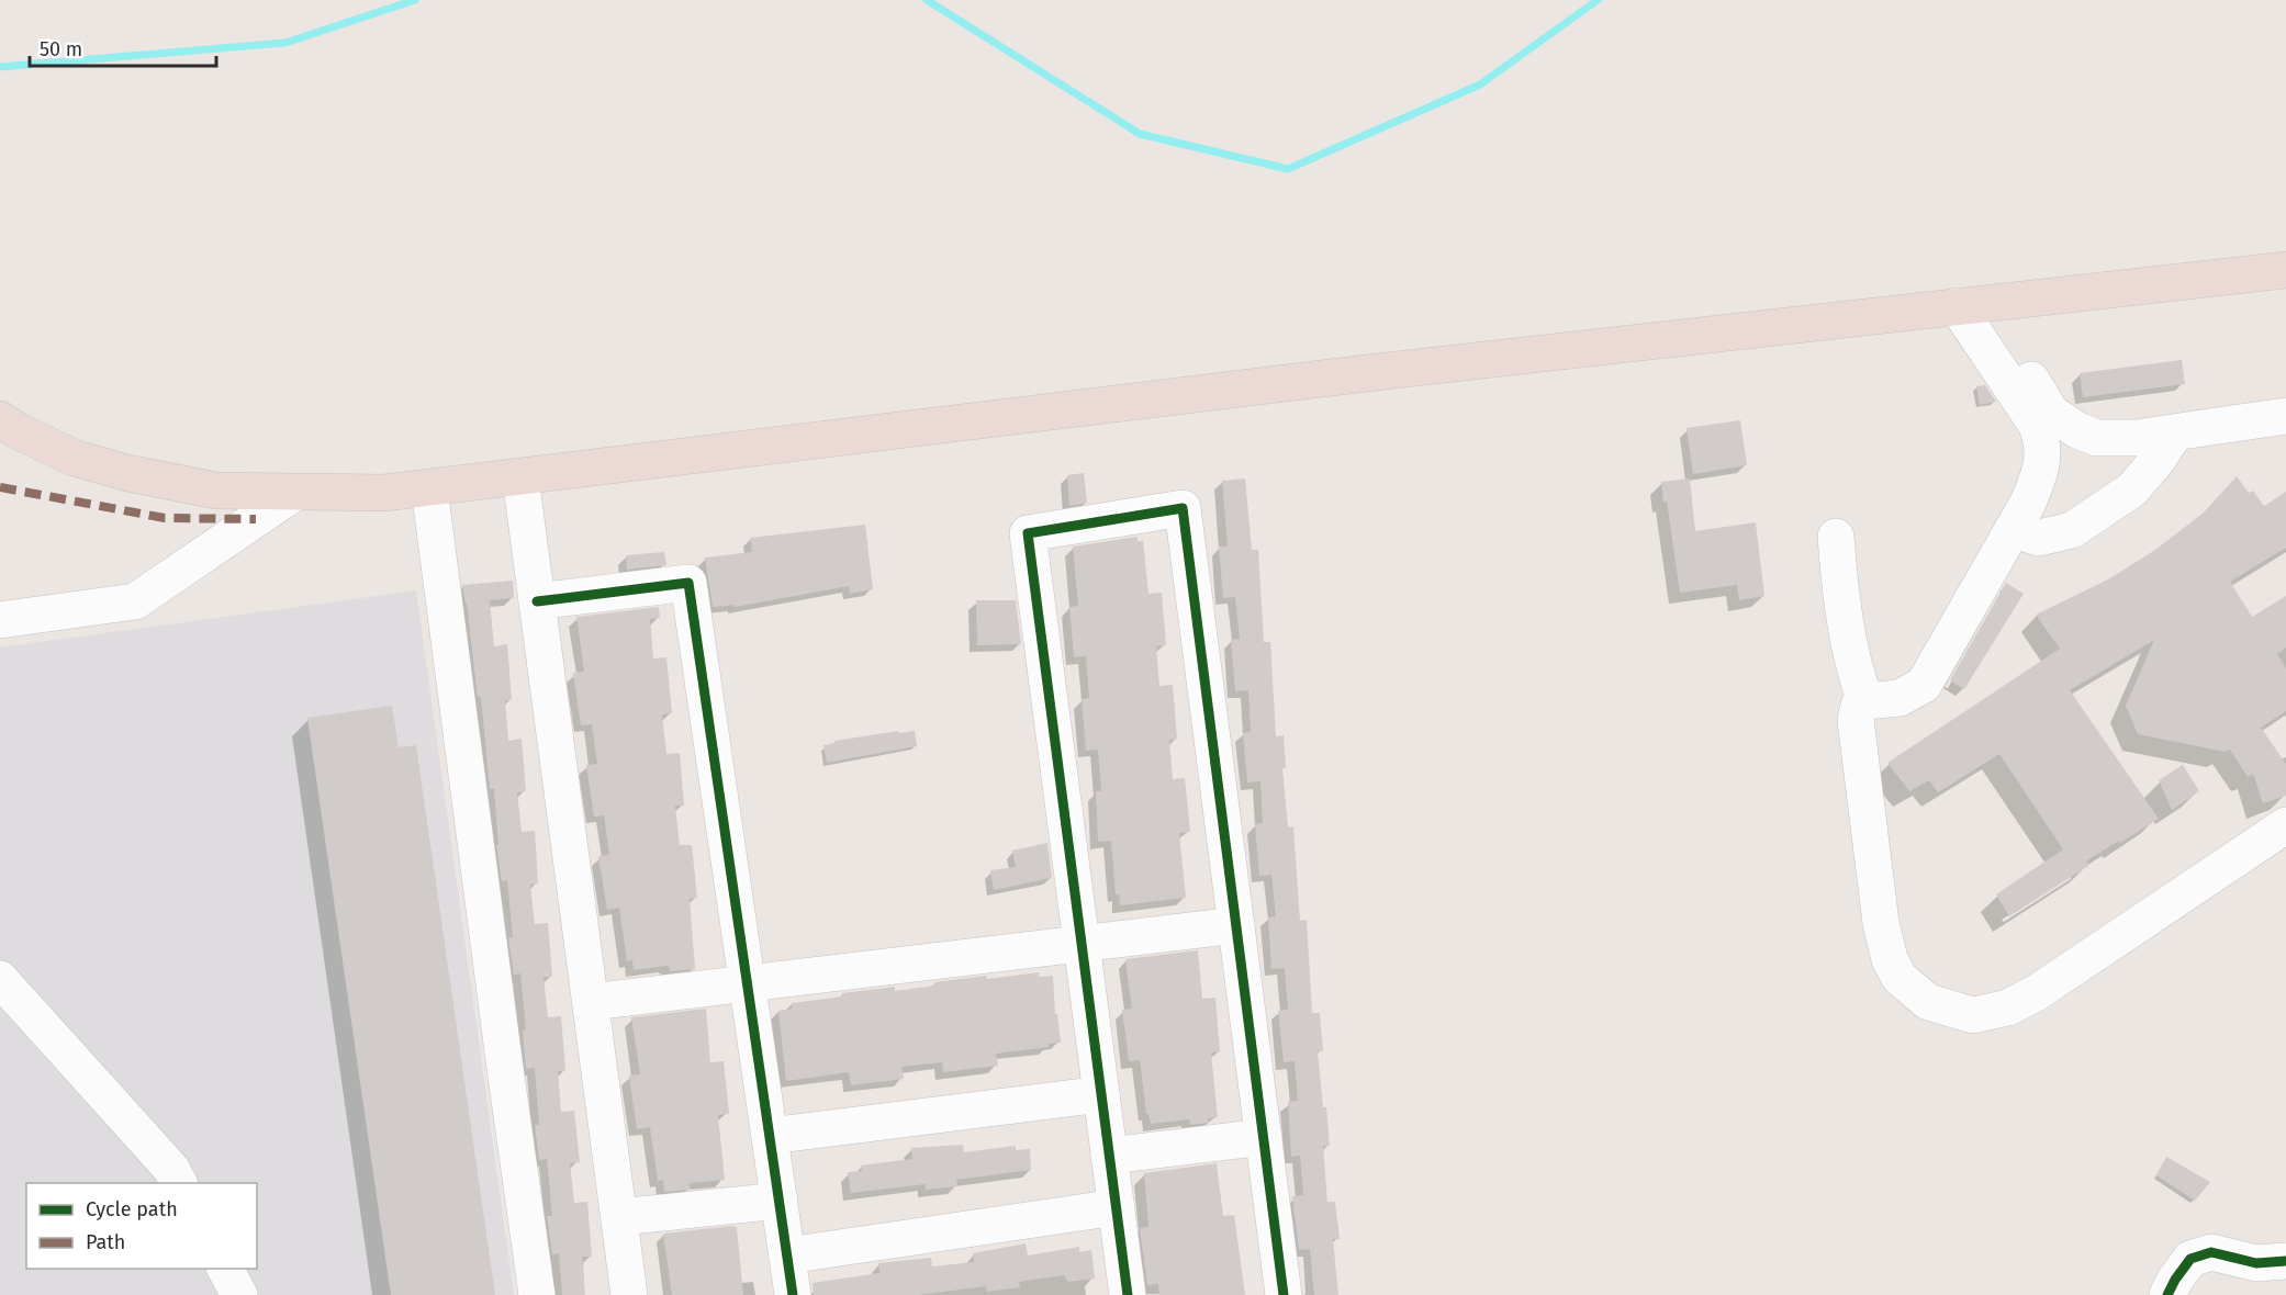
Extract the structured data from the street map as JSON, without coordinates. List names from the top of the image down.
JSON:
{
  "legend": ["Cycle path", "Path"],
  "scale_bar": "50 m"
}
